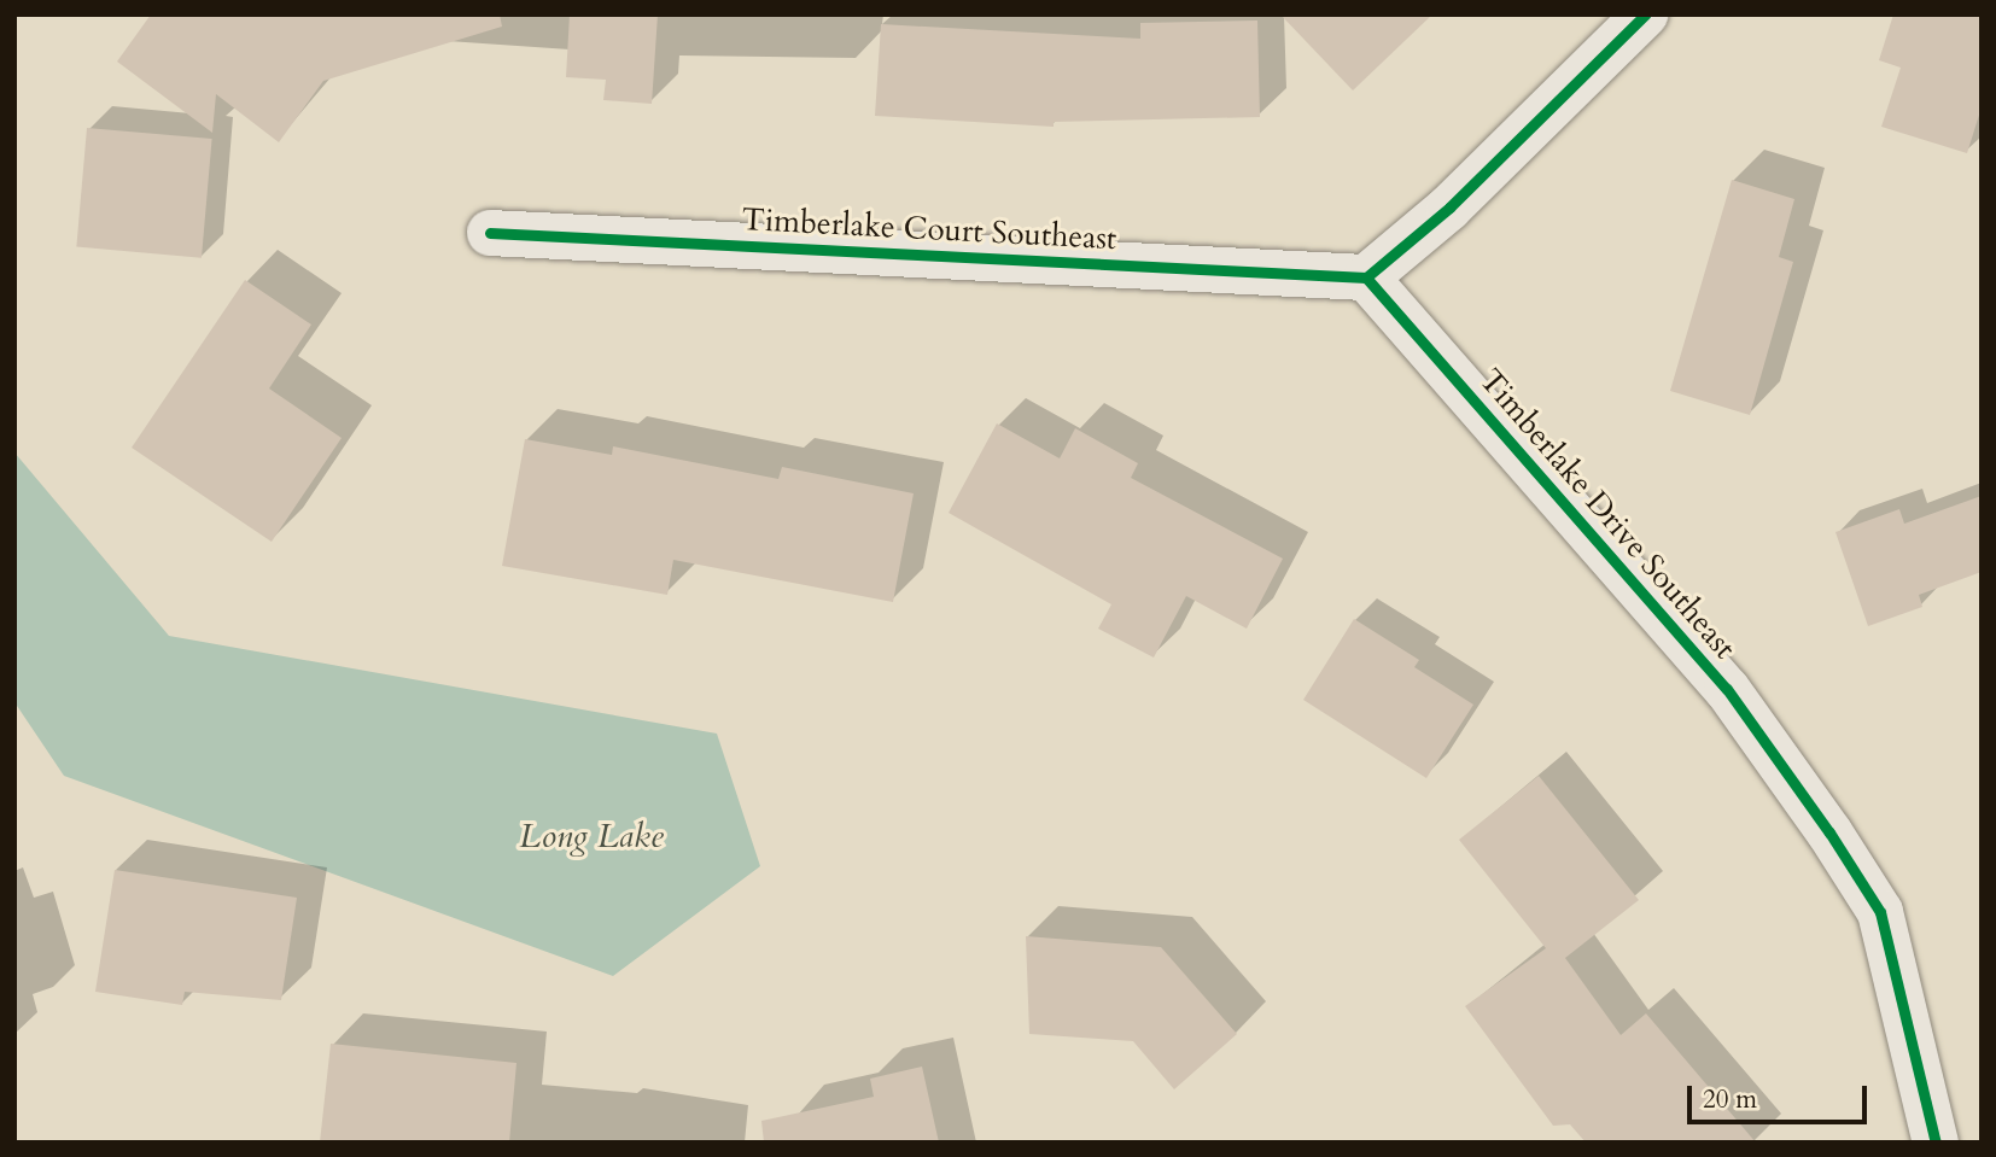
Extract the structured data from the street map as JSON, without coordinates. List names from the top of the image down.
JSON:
{
  "streets": {
    "street": ["Timberlake Court Southeast", "Timberlake Drive Southeast"]
  },
  "crossings": [
    ["Timberlake Court Southeast", "Timberlake Drive Southeast"]
  ],
  "water": ["Long Lake"],
  "scale_bar": "20 m"
}
